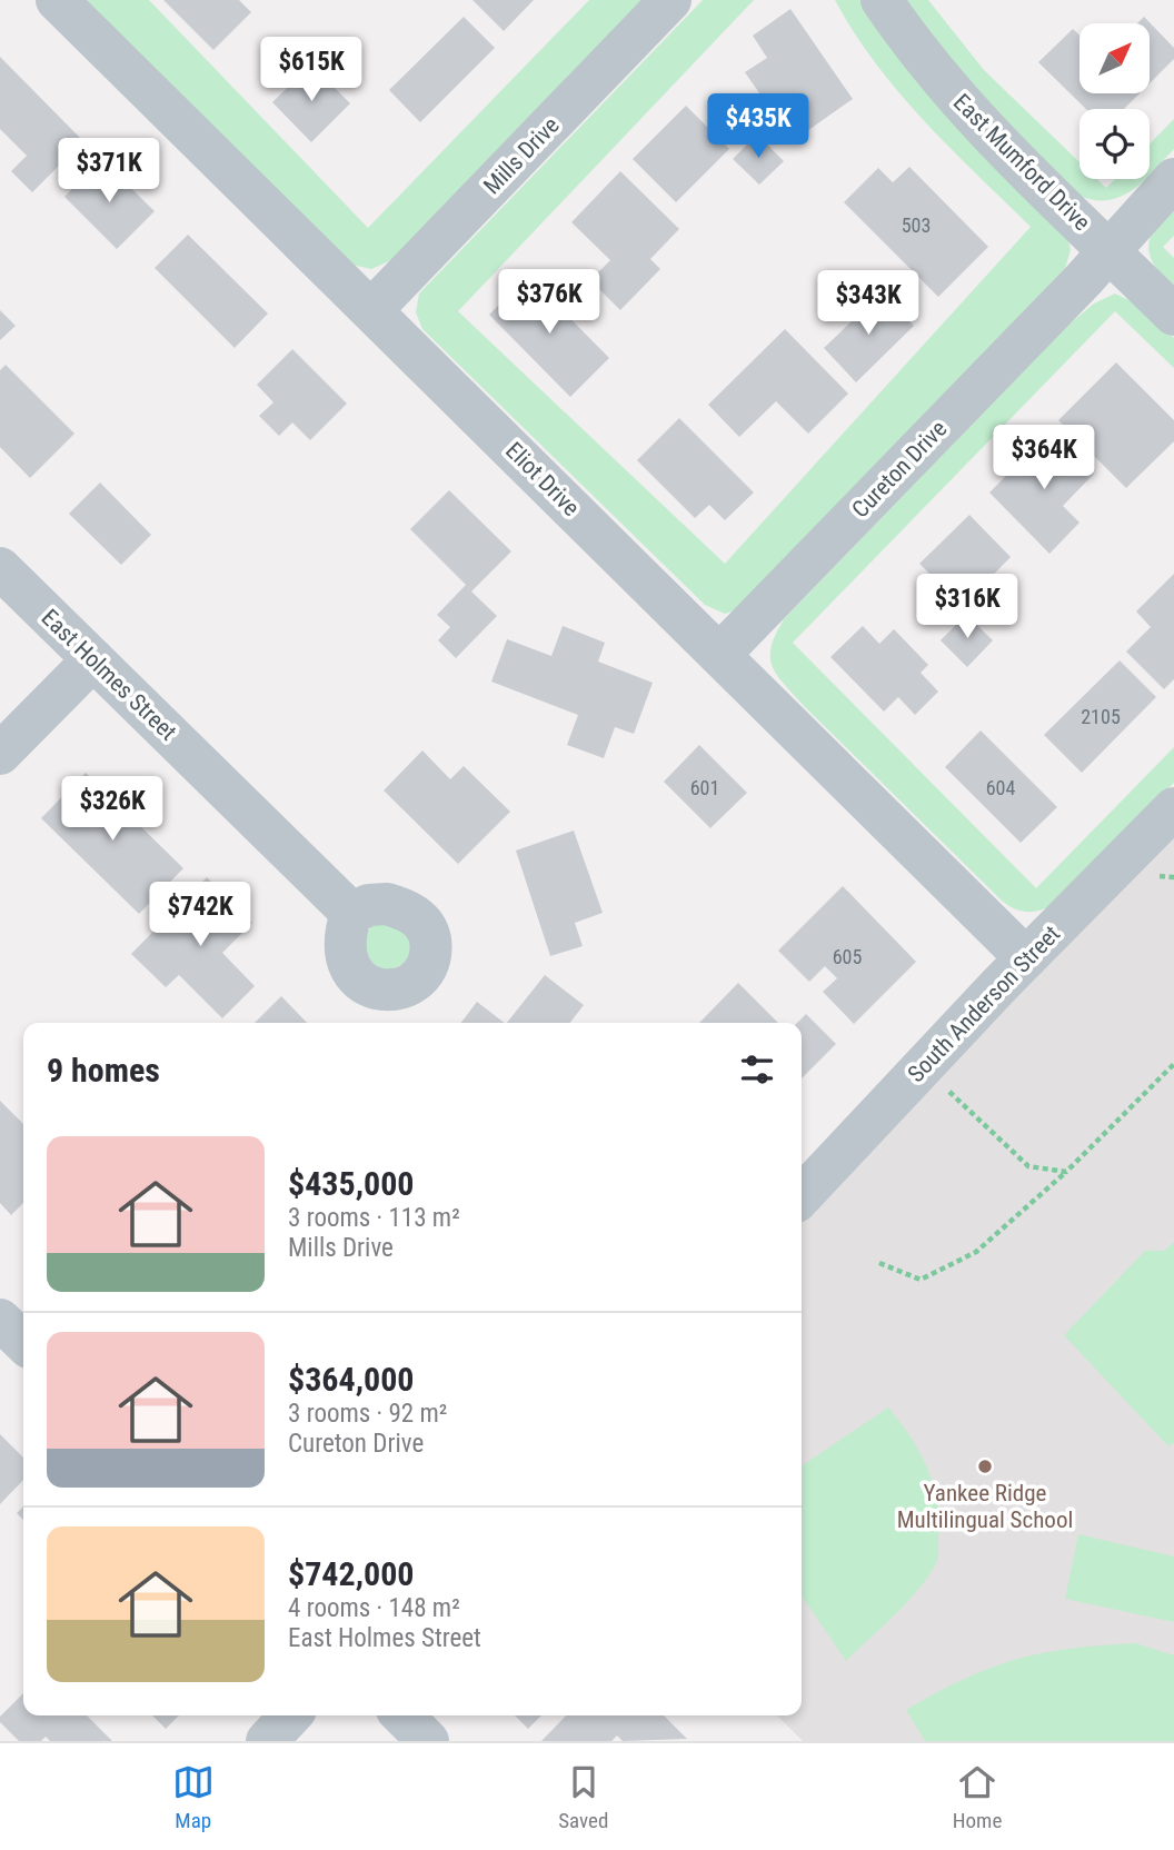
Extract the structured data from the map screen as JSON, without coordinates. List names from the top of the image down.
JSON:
{
  "streets": {
    "street": [
      "Mills Drive",
      "East Mumford Drive",
      "Cureton Drive",
      "Eliot Drive",
      "East Holmes Street",
      "South Anderson Street"
    ]
  },
  "crossings": [
    ["Mills Drive", "Eliot Drive"],
    ["East Mumford Drive", "Cureton Drive"],
    ["Cureton Drive", "Eliot Drive"],
    ["Eliot Drive", "South Anderson Street"]
  ],
  "places": ["Yankee Ridge Multilingual School"],
  "house_numbers": [
    "503",
    "2105",
    "601",
    "604",
    "605"
  ],
  "north": "top right",
  "page": {
    "price": [
      "$615K",
      "$435K",
      "$371K",
      "$376K",
      "$343K",
      "$364K",
      "$316K",
      "$326K",
      "$742K"
    ],
    "heading": "9 homes",
    "list": [
      {
        "name": "$435,000",
        "note": "3 rooms · 113 m² · Mills Drive"
      },
      {
        "name": "$364,000",
        "note": "3 rooms · 92 m² · Cureton Drive"
      },
      {
        "name": "$742,000",
        "note": "4 rooms · 148 m² · East Holmes Street"
      }
    ],
    "tabs": ["Map", "Saved", "Home"]
  }
}
